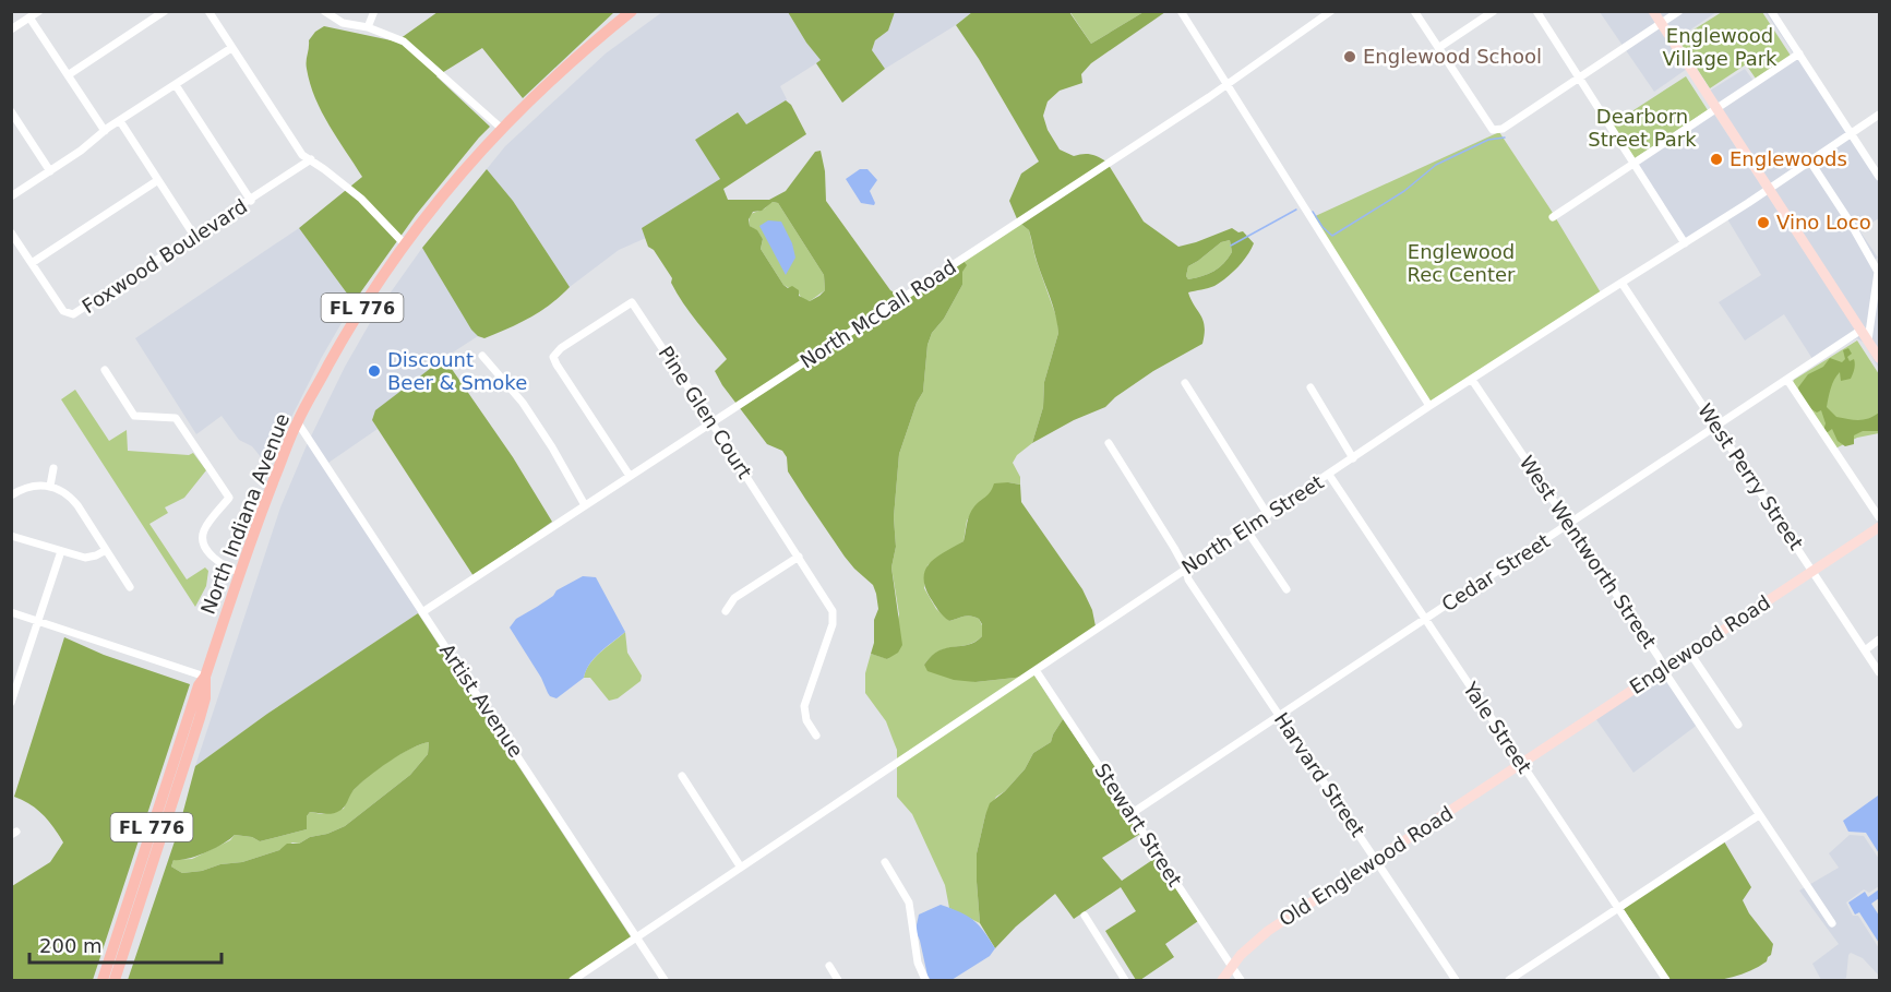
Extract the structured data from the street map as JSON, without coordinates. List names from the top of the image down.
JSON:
{
  "streets": {
    "main road": ["FL 776", "North Indiana Avenue"],
    "street": [
      "Foxwood Boulevard",
      "North McCall Road",
      "Pine Glen Court",
      "West Perry Street",
      "North Elm Street",
      "West Wentworth Street",
      "Cedar Street",
      "Englewood Road",
      "Artist Avenue",
      "Yale Street",
      "Harvard Street",
      "Stewart Street",
      "Old Englewood Road"
    ]
  },
  "crossings": [
    ["North McCall Road", "Pine Glen Court"],
    ["North McCall Road", "Artist Avenue"],
    ["West Perry Street", "North Elm Street"],
    ["West Perry Street", "Cedar Street"],
    ["West Perry Street", "Englewood Road"],
    ["North Indiana Avenue", "Artist Avenue"],
    ["North Elm Street", "West Wentworth Street"],
    ["North Elm Street", "Artist Avenue"],
    ["North Elm Street", "Yale Street"],
    ["North Elm Street", "Harvard Street"],
    ["North Elm Street", "Stewart Street"],
    ["West Wentworth Street", "Cedar Street"],
    ["West Wentworth Street", "Englewood Road"],
    ["Cedar Street", "Yale Street"],
    ["Cedar Street", "Harvard Street"],
    ["Cedar Street", "Stewart Street"],
    ["Englewood Road", "Yale Street"],
    ["Englewood Road", "Old Englewood Road"],
    ["Yale Street", "Old Englewood Road"],
    ["Harvard Street", "Old Englewood Road"],
    ["Stewart Street", "Old Englewood Road"]
  ],
  "parks": ["Englewood Village Park", "Dearborn Street Park", "Englewood Rec Center"],
  "places": [
    "Englewood School",
    "Englewoods",
    "Vino Loco",
    "Discount Beer & Smoke"
  ],
  "scale_bar": "200 m"
}
